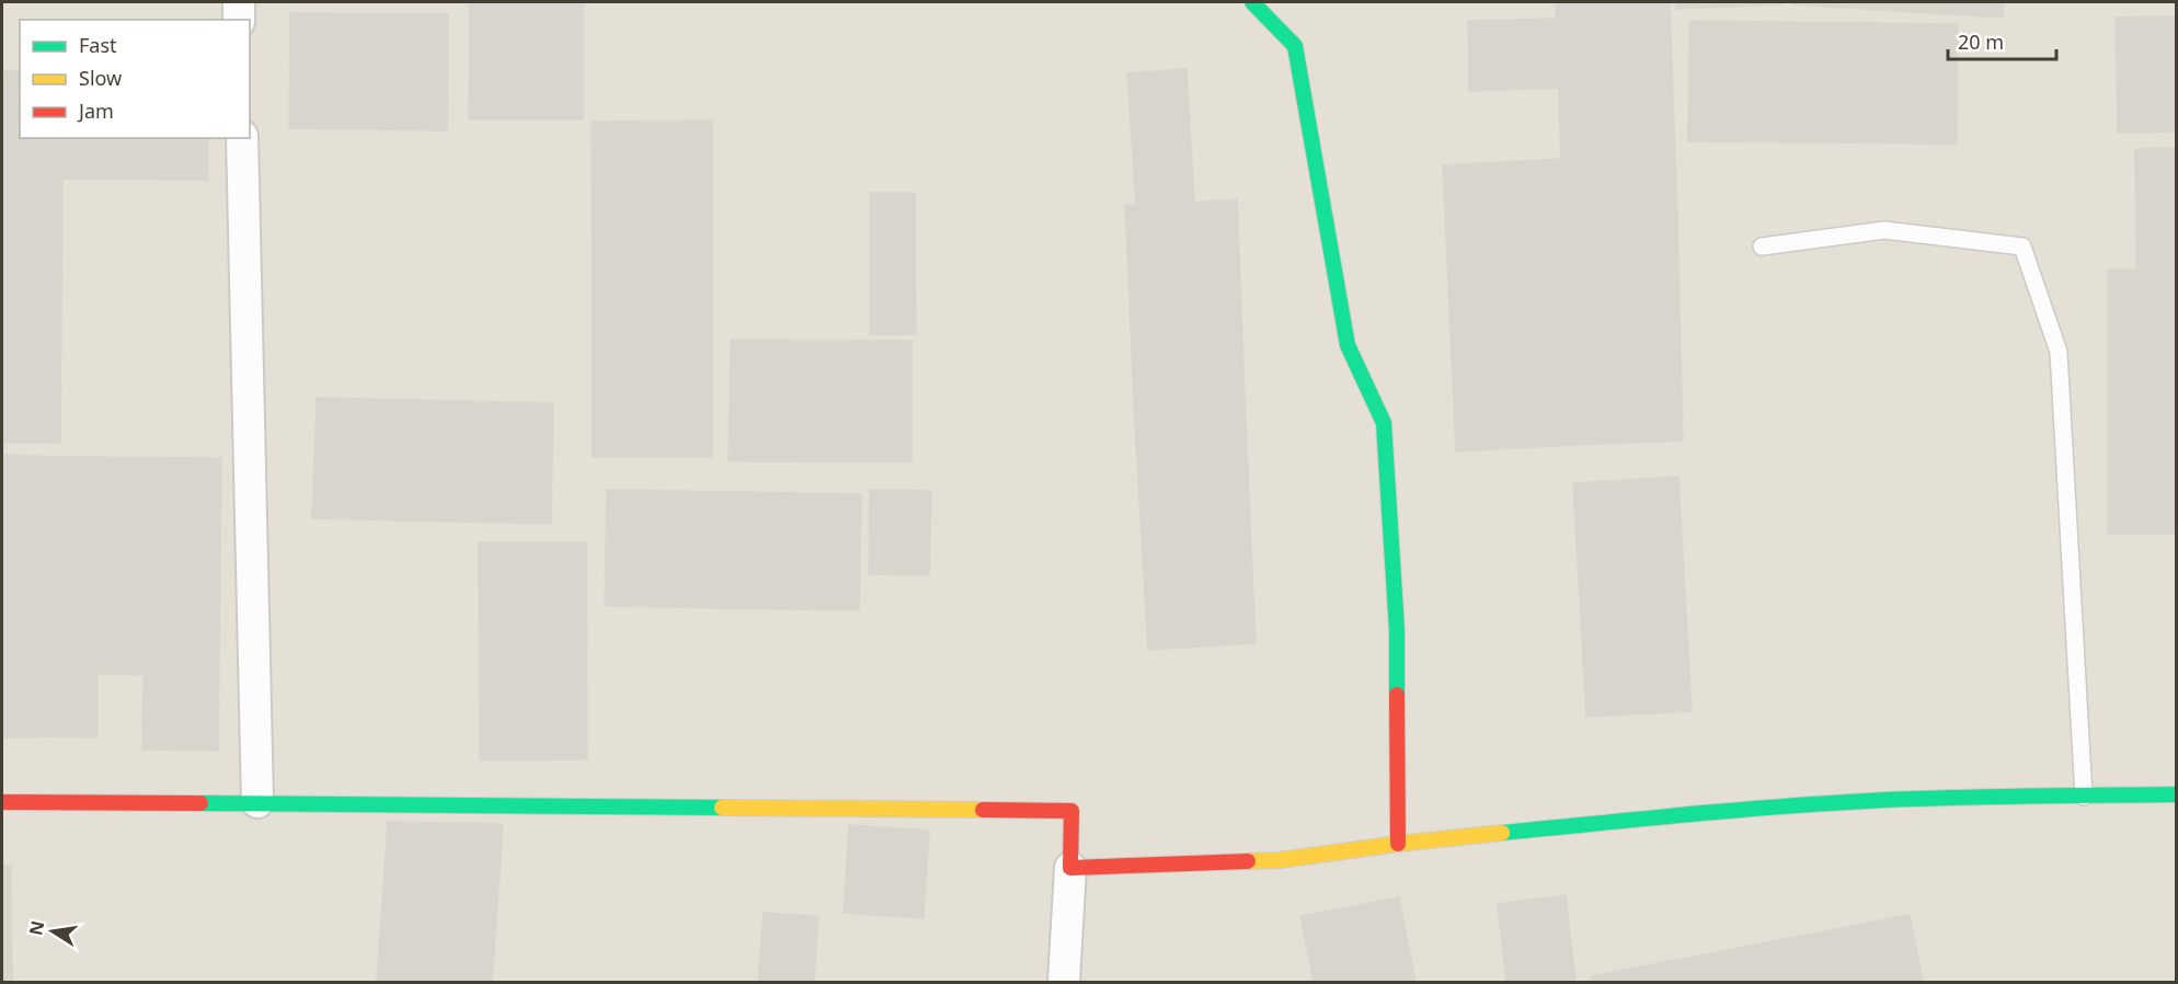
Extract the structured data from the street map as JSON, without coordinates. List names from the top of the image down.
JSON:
{
  "legend": ["Fast", "Slow", "Jam"],
  "scale_bar": "20 m",
  "north": "left"
}
